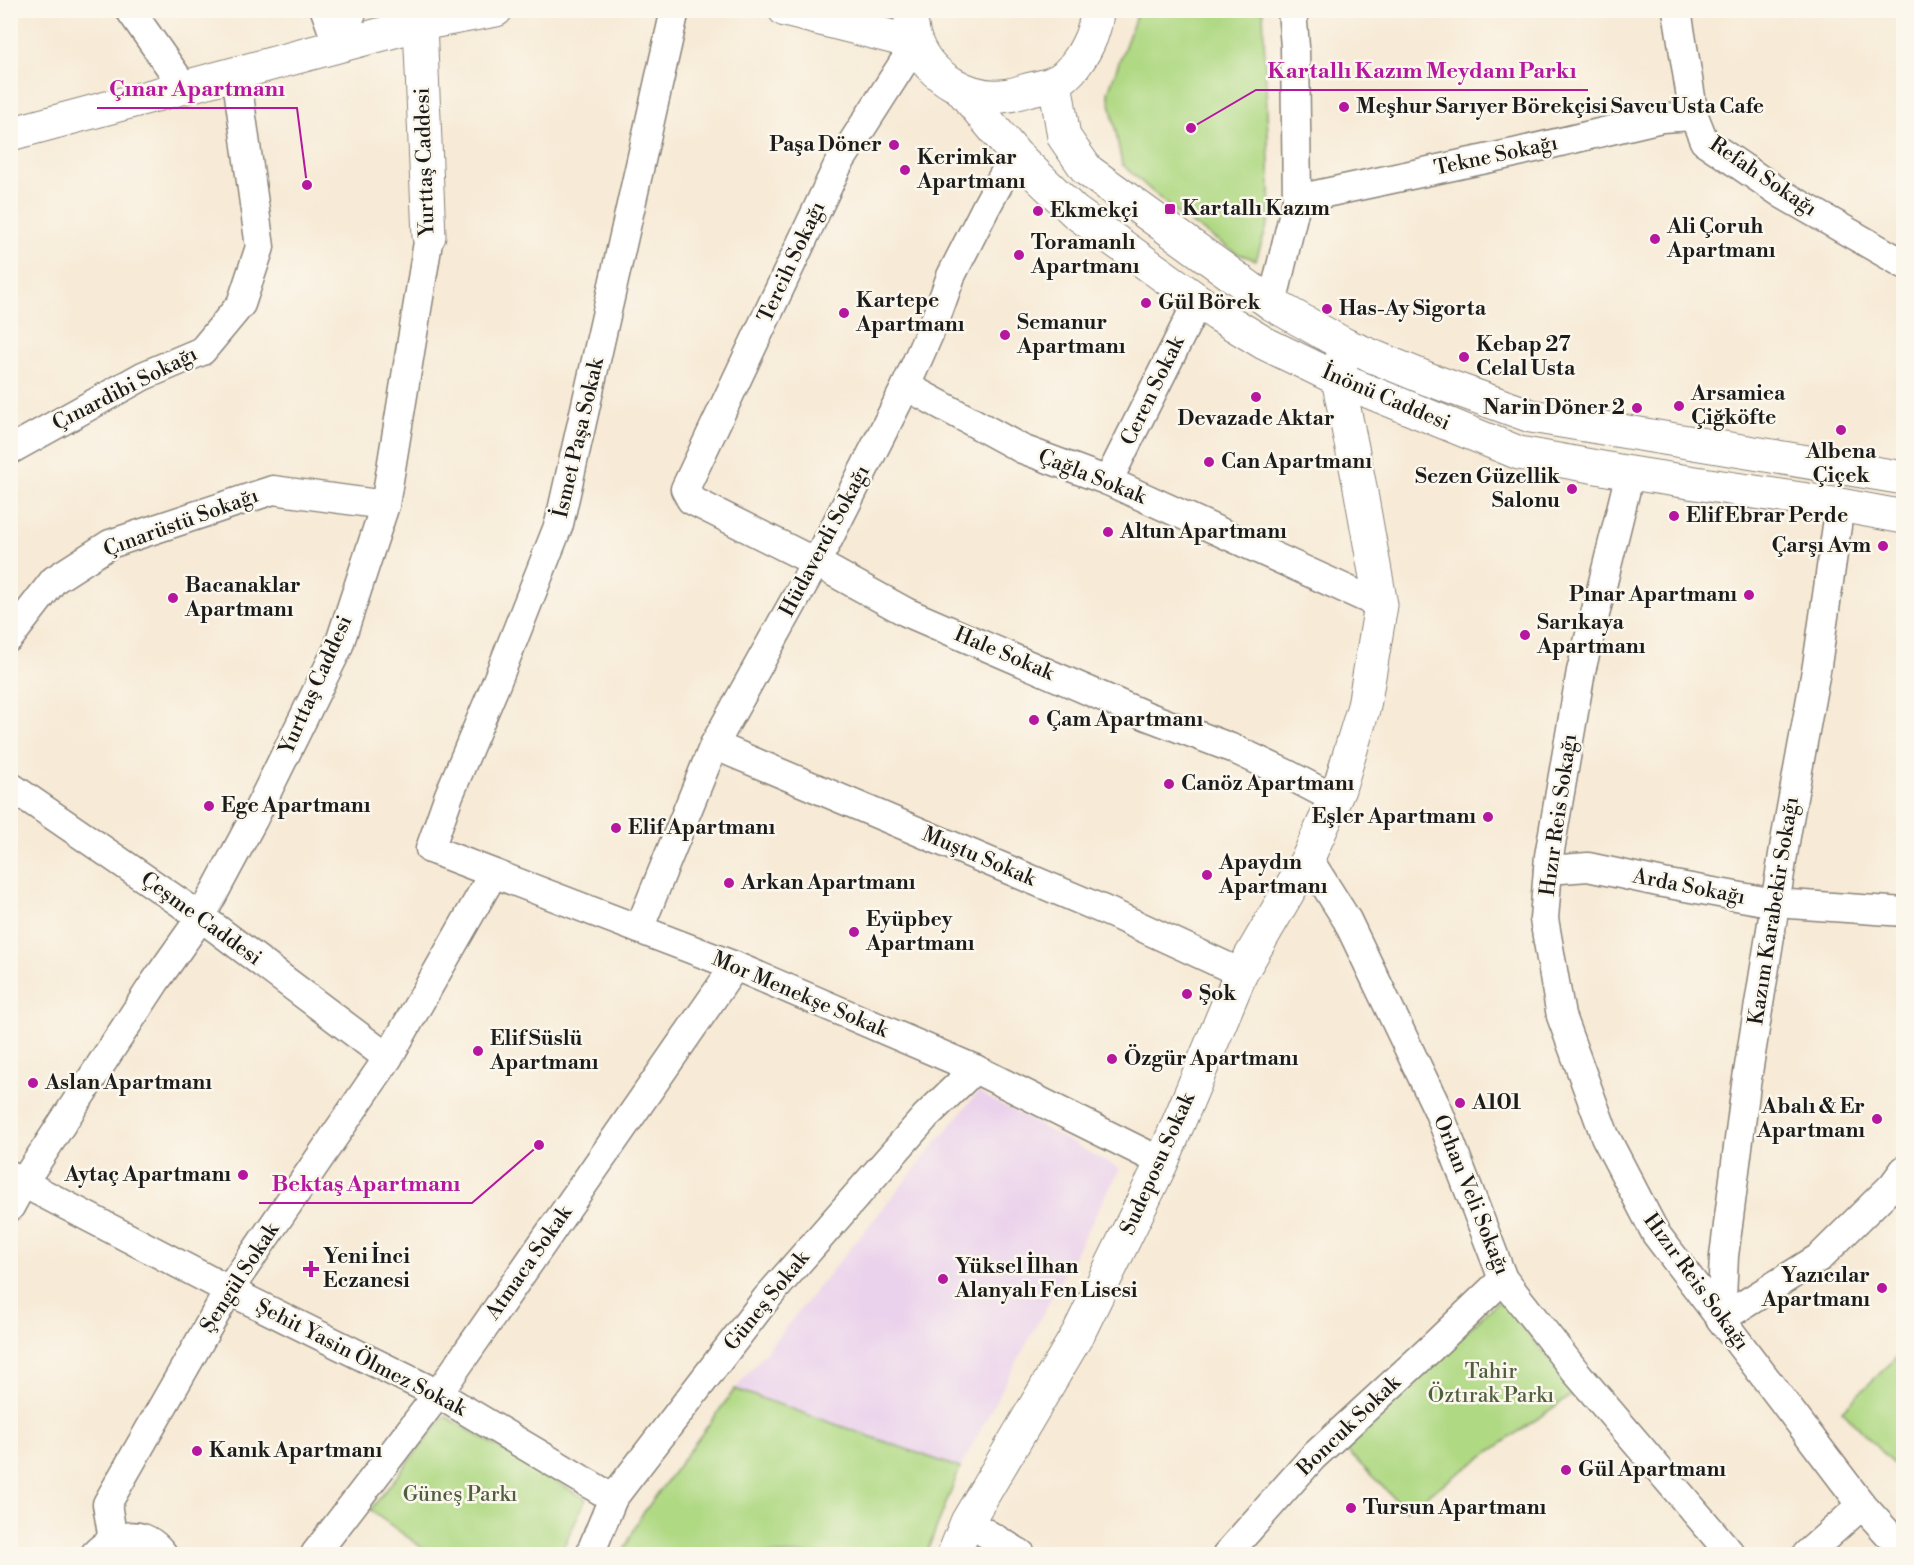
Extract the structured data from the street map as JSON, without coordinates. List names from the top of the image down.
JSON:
{
  "streets": {
    "street": [
      "Tekne Sokağı",
      "Yurttaş Caddesi",
      "Refah Sokağı",
      "Tercih Sokağı",
      "Çınardibi Sokağı",
      "Ceren Sokak",
      "İnönü Caddesi",
      "İsmet Paşa Sokak",
      "Çağla Sokak",
      "Çınarüstü Sokağı",
      "Hüdaverdi Sokağı",
      "Hale Sokak",
      "Hızır Reis Sokağı",
      "Muştu Sokak",
      "Arda Sokağı",
      "Kazım Karabekir Sokağı",
      "Çeşme Caddesi",
      "Mor Menekşe Sokak",
      "Sudeposu Sokak",
      "Orhan Veli Sokağı",
      "Atmaca Sokak",
      "Şengül Sokak",
      "Güneş Sokak",
      "Şehit Yasin Ölmez Sokak",
      "Boncuk Sokak"
    ]
  },
  "crossings": [
    ["Tekne Sokağı", "Refah Sokağı"],
    ["Yurttaş Caddesi", "Çınarüstü Sokağı"],
    ["Yurttaş Caddesi", "Çeşme Caddesi"],
    ["Yurttaş Caddesi", "Şehit Yasin Ölmez Sokak"],
    ["Tercih Sokağı", "İnönü Caddesi"],
    ["Tercih Sokağı", "Hale Sokak"],
    ["Ceren Sokak", "İnönü Caddesi"],
    ["Ceren Sokak", "Çağla Sokak"],
    ["İnönü Caddesi", "Hüdaverdi Sokağı"],
    ["İnönü Caddesi", "Hızır Reis Sokağı"],
    ["İnönü Caddesi", "Kazım Karabekir Sokağı"],
    ["İnönü Caddesi", "Sudeposu Sokak"],
    ["İsmet Paşa Sokak", "Mor Menekşe Sokak"],
    ["Çağla Sokak", "Hüdaverdi Sokağı"],
    ["Çağla Sokak", "Sudeposu Sokak"],
    ["Hüdaverdi Sokağı", "Hale Sokak"],
    ["Hüdaverdi Sokağı", "Muştu Sokak"],
    ["Hüdaverdi Sokağı", "Mor Menekşe Sokak"],
    ["Hale Sokak", "Sudeposu Sokak"],
    ["Hızır Reis Sokağı", "Arda Sokağı"],
    ["Hızır Reis Sokağı", "Kazım Karabekir Sokağı"],
    ["Muştu Sokak", "Sudeposu Sokak"],
    ["Arda Sokağı", "Kazım Karabekir Sokağı"],
    ["Çeşme Caddesi", "Şengül Sokak"],
    ["Mor Menekşe Sokak", "Sudeposu Sokak"],
    ["Mor Menekşe Sokak", "Atmaca Sokak"],
    ["Mor Menekşe Sokak", "Şengül Sokak"],
    ["Mor Menekşe Sokak", "Güneş Sokak"],
    ["Sudeposu Sokak", "Orhan Veli Sokağı"],
    ["Orhan Veli Sokağı", "Boncuk Sokak"],
    ["Atmaca Sokak", "Şehit Yasin Ölmez Sokak"],
    ["Şengül Sokak", "Şehit Yasin Ölmez Sokak"],
    ["Güneş Sokak", "Şehit Yasin Ölmez Sokak"]
  ],
  "parks": ["Tahir Öztırak Parkı", "Güneş Parkı"],
  "places": {
    "other": [
      "Meşhur Sarıyer Börekçisi Savcu Usta Cafe",
      "Kartallı Kazım Meydanı Parkı",
      "Paşa Döner",
      "Kerimkar Apartmanı",
      "Çınar Apartmanı",
      "Ekmekçi",
      "Ali Çoruh Apartmanı",
      "Toramanlı Apartmanı",
      "Gül Börek",
      "Has-Ay Sigorta",
      "Kartepe Apartmanı",
      "Semanur Apartmanı",
      "Kebap 27 Celal Usta",
      "Devazade Aktar",
      "Arsamiea Çiğköfte",
      "Narin Döner 2",
      "Albena Çiçek",
      "Can Apartmanı",
      "Sezen Güzellik Salonu",
      "Elif Ebrar Perde",
      "Altun Apartmanı",
      "Çarşı Avm",
      "Pınar Apartmanı",
      "Bacanaklar Apartmanı",
      "Sarıkaya Apartmanı",
      "Çam Apartmanı",
      "Canöz Apartmanı",
      "Ege Apartmanı",
      "Eşler Apartmanı",
      "Elif Apartmanı",
      "Apaydın Apartmanı",
      "Arkan Apartmanı",
      "Eyüpbey Apartmanı",
      "Şok",
      "Elif Süslü Apartmanı",
      "Özgür Apartmanı",
      "Aslan Apartmanı",
      "A101",
      "Abalı & Er Apartmanı",
      "Bektaş Apartmanı",
      "Aytaç Apartmanı",
      "Yüksel İlhan Alanyalı Fen Lisesi",
      "Yazıcılar Apartmanı",
      "Kanık Apartmanı",
      "Gül Apartmanı",
      "Tursun Apartmanı"
    ],
    "transit": ["Kartallı Kazım"],
    "health": ["Yeni İnci Eczanesi"]
  }
}
